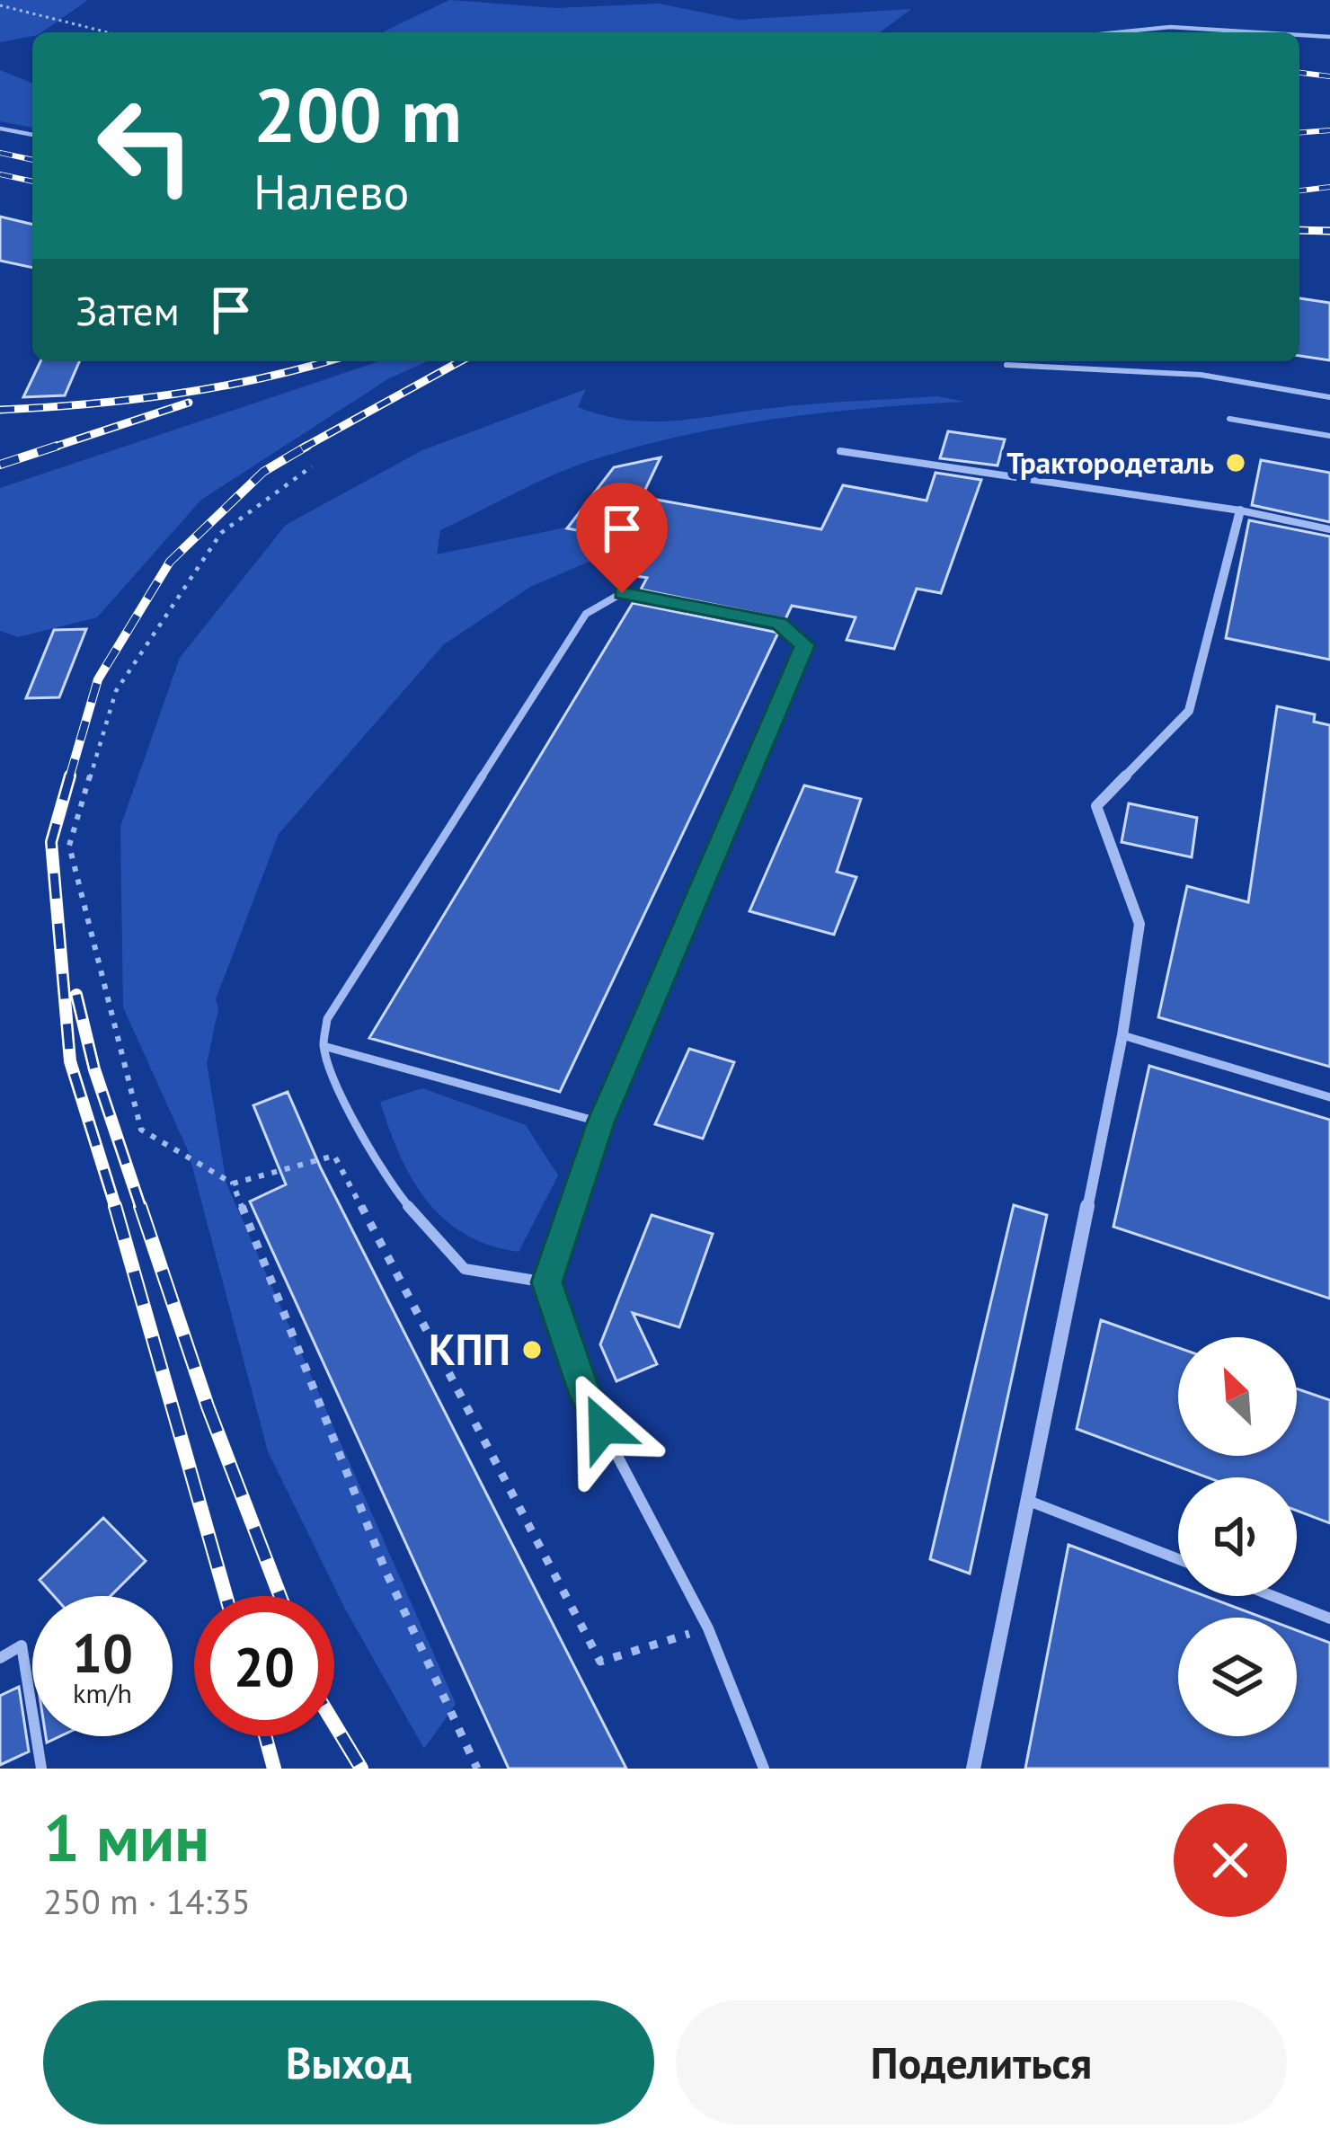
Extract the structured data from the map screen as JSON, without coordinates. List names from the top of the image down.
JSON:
{
  "places": ["Трактородеталь", "КПП"],
  "north": "top left",
  "page": {
    "turn": ["200 m", "Налево"],
    "then": "Затем",
    "speed": "10 km/h",
    "limit": "20",
    "heading": ["1 мин", "250 m · 14:35"],
    "buttons": ["Выход", "Поделиться"]
  }
}
